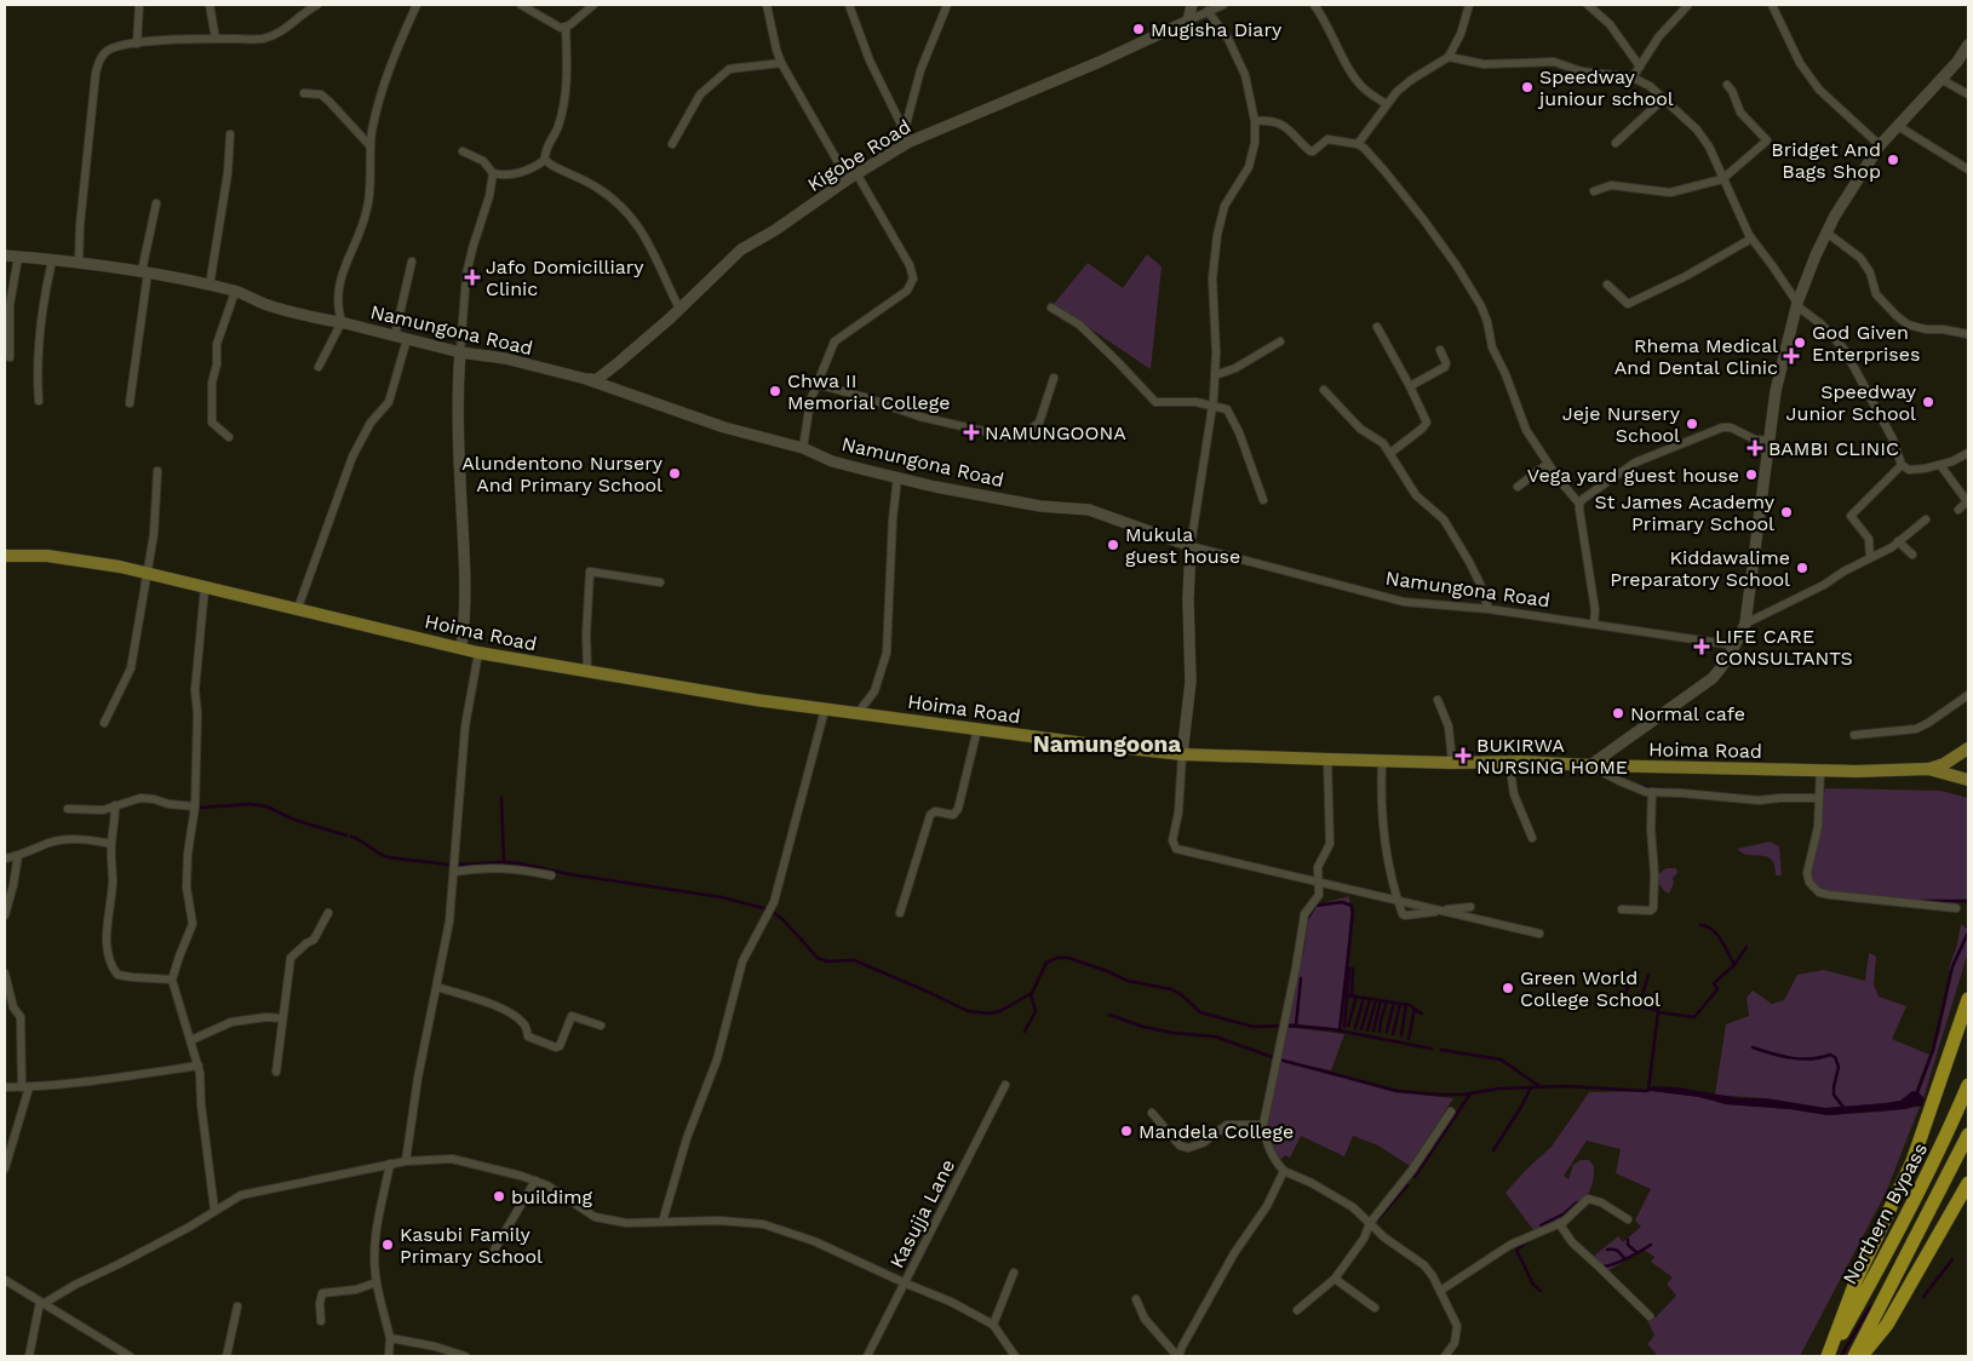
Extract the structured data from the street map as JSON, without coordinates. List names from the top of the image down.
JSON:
{
  "streets": {
    "highway": ["Northern Bypass"],
    "main road": ["Hoima Road"],
    "street": ["Kigobe Road", "Namungona Road", "Kasujja Lane"]
  },
  "crossings": [
    ["Kigobe Road", "Namungona Road"]
  ],
  "districts": ["Namungoona"],
  "places": {
    "other": [
      "Mugisha Diary",
      "Speedway juniour school",
      "Bridget And Bags Shop",
      "God Given Enterprises",
      "Chwa II Memorial College",
      "Speedway Junior School",
      "Jeje Nursery School",
      "Alundentono Nursery And Primary School",
      "Vega yard guest house",
      "St James Academy Primary School",
      "Mukula guest house",
      "Kiddawalime Preparatory School",
      "Normal cafe",
      "Green World College School",
      "Mandela College",
      "buildimg",
      "Kasubi Family Primary School"
    ],
    "health": [
      "Jafo Domicilliary Clinic",
      "Rhema Medical And Dental Clinic",
      "NAMUNGOONA",
      "BAMBI CLINIC",
      "LIFE CARE CONSULTANTS",
      "BUKIRWA NURSING HOME"
    ]
  }
}
